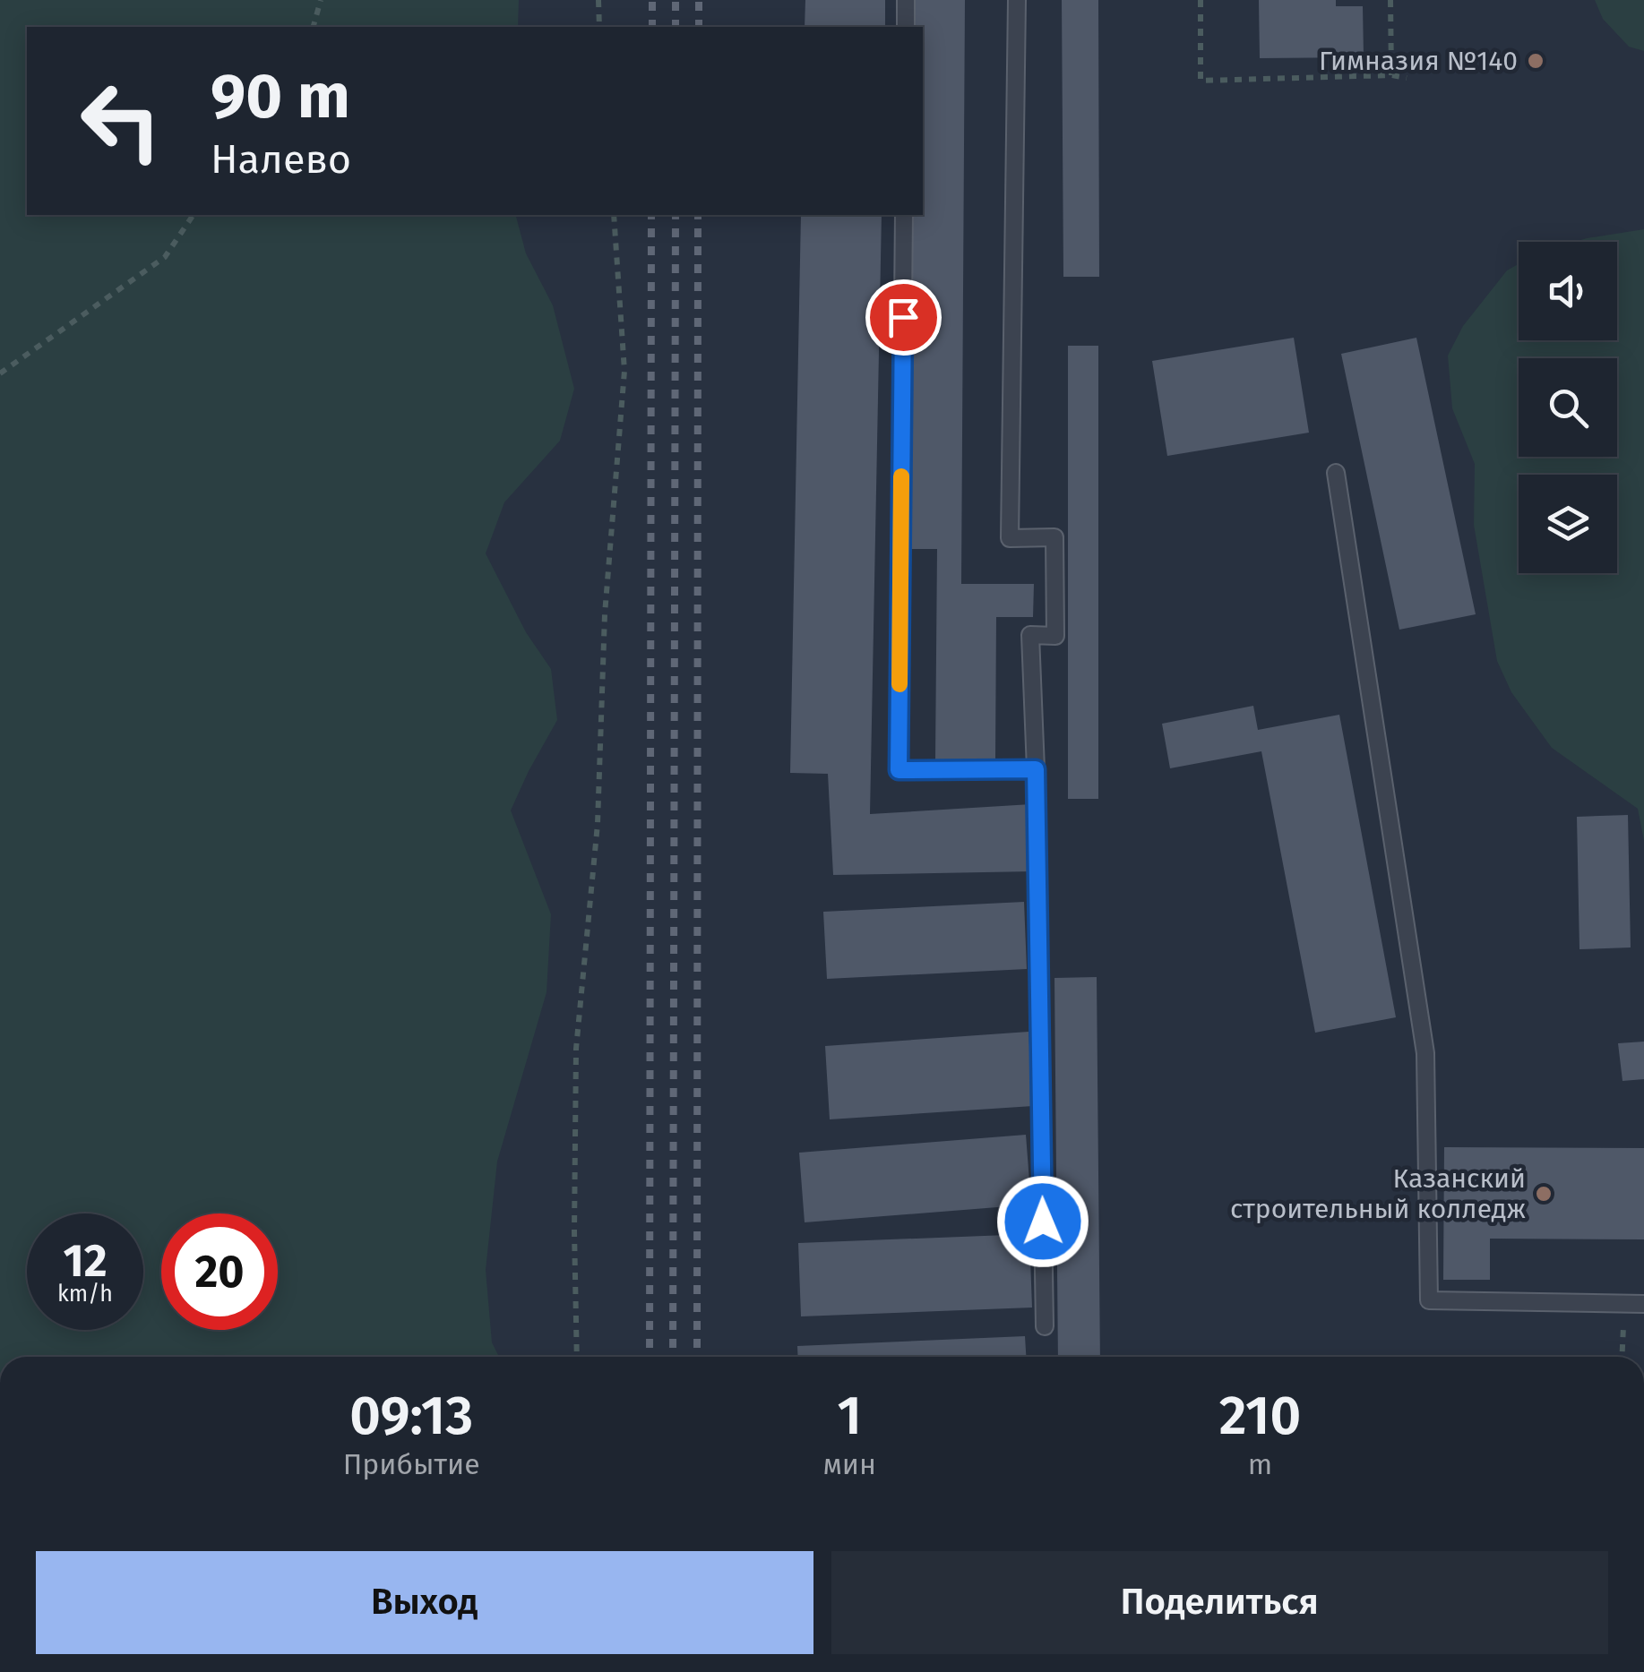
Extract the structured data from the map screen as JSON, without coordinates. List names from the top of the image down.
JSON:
{
  "places": ["Гимназия №140", "Казанский строительный колледж"],
  "page": {
    "turn": ["90 m", "Налево"],
    "speed": "12 km/h",
    "limit": "20",
    "eta": [
      "09:13",
      "Прибытие",
      "1",
      "мин",
      "210",
      "m"
    ],
    "buttons": ["Выход", "Поделиться"]
  }
}
